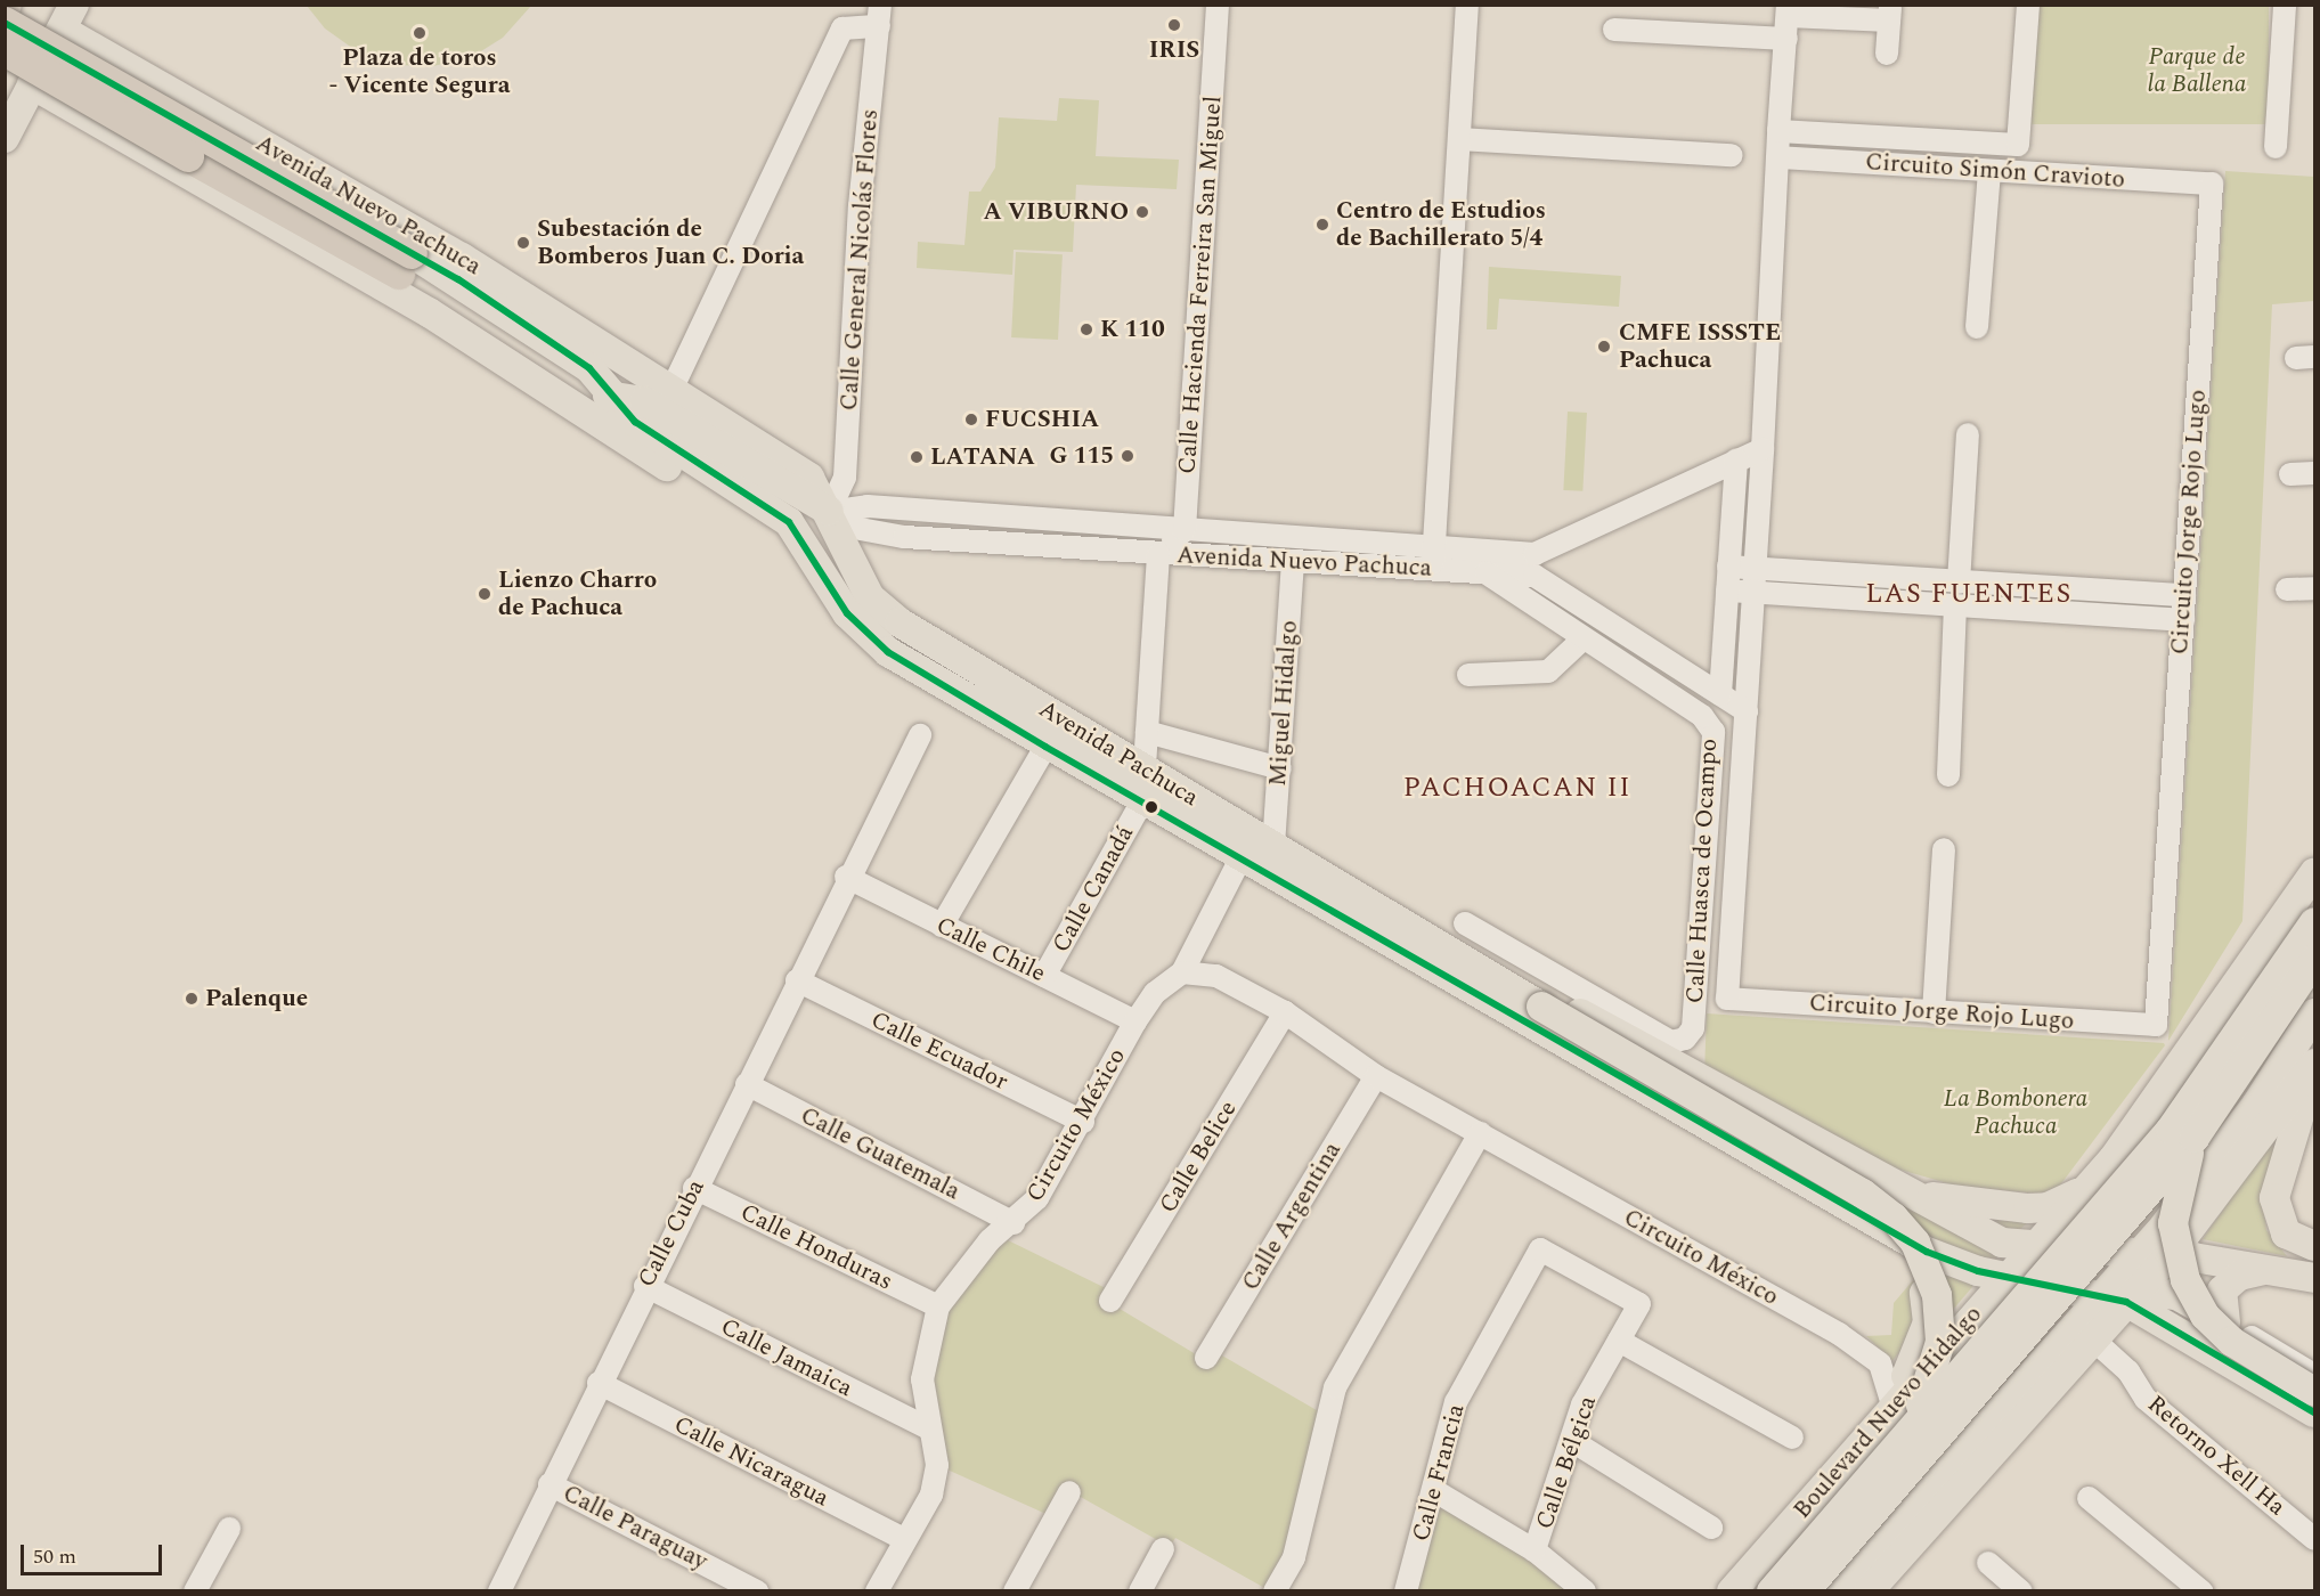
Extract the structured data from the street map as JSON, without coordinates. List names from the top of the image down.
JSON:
{
  "streets": {
    "main road": ["Avenida Nuevo Pachuca", "Avenida Pachuca", "Boulevard Nuevo Hidalgo"],
    "street": [
      "Circuito Simón Cravioto",
      "Calle General Nicolás Flores",
      "Calle Hacienda Ferreira San Miguel",
      "Circuito Jorge Rojo Lugo",
      "Miguel Hidalgo",
      "Calle Huasca de Ocampo",
      "Calle Canadá",
      "Calle Chile",
      "Calle Ecuador",
      "Circuito México",
      "Calle Guatemala",
      "Calle Belice",
      "Calle Argentina",
      "Calle Cuba",
      "Calle Honduras",
      "Calle Jamaica",
      "Retorno Xell Ha",
      "Calle Nicaragua",
      "Calle Bélgica",
      "Calle Francia",
      "Calle Paraguay"
    ]
  },
  "crossings": [
    ["Circuito Simón Cravioto", "Circuito Jorge Rojo Lugo"],
    ["Avenida Nuevo Pachuca", "Calle General Nicolás Flores"],
    ["Avenida Nuevo Pachuca", "Calle Hacienda Ferreira San Miguel"],
    ["Avenida Nuevo Pachuca", "Circuito Jorge Rojo Lugo"],
    ["Avenida Nuevo Pachuca", "Miguel Hidalgo"],
    ["Avenida Nuevo Pachuca", "Avenida Pachuca"],
    ["Avenida Nuevo Pachuca", "Calle Huasca de Ocampo"],
    ["Calle General Nicolás Flores", "Avenida Pachuca"],
    ["Miguel Hidalgo", "Avenida Pachuca"],
    ["Avenida Pachuca", "Calle Canadá"],
    ["Avenida Pachuca", "Boulevard Nuevo Hidalgo"],
    ["Calle Canadá", "Calle Chile"],
    ["Calle Chile", "Circuito México"],
    ["Calle Chile", "Calle Cuba"],
    ["Calle Ecuador", "Circuito México"],
    ["Calle Ecuador", "Calle Cuba"],
    ["Circuito México", "Calle Guatemala"],
    ["Circuito México", "Calle Belice"],
    ["Circuito México", "Calle Argentina"],
    ["Circuito México", "Calle Honduras"],
    ["Circuito México", "Calle Jamaica"],
    ["Circuito México", "Boulevard Nuevo Hidalgo"],
    ["Circuito México", "Calle Nicaragua"],
    ["Calle Guatemala", "Calle Cuba"],
    ["Calle Cuba", "Calle Honduras"],
    ["Calle Cuba", "Calle Jamaica"],
    ["Calle Cuba", "Calle Nicaragua"],
    ["Calle Cuba", "Calle Paraguay"],
    ["Calle Bélgica", "Calle Francia"]
  ],
  "districts": ["LAS FUENTES", "PACHOACAN II"],
  "parks": ["Parque de la Ballena", "La Bombonera Pachuca"],
  "places": [
    "IRIS",
    "Plaza de toros - Vicente Segura",
    "A VIBURNO",
    "Centro de Estudios de Bachillerato 5/4",
    "Subestación de Bomberos Juan C. Doria",
    "K 110",
    "CMFE ISSSTE Pachuca",
    "FUCSHIA",
    "G 115",
    "LATANA",
    "Lienzo Charro de Pachuca",
    "Palenque"
  ],
  "scale_bar": "50 m"
}
